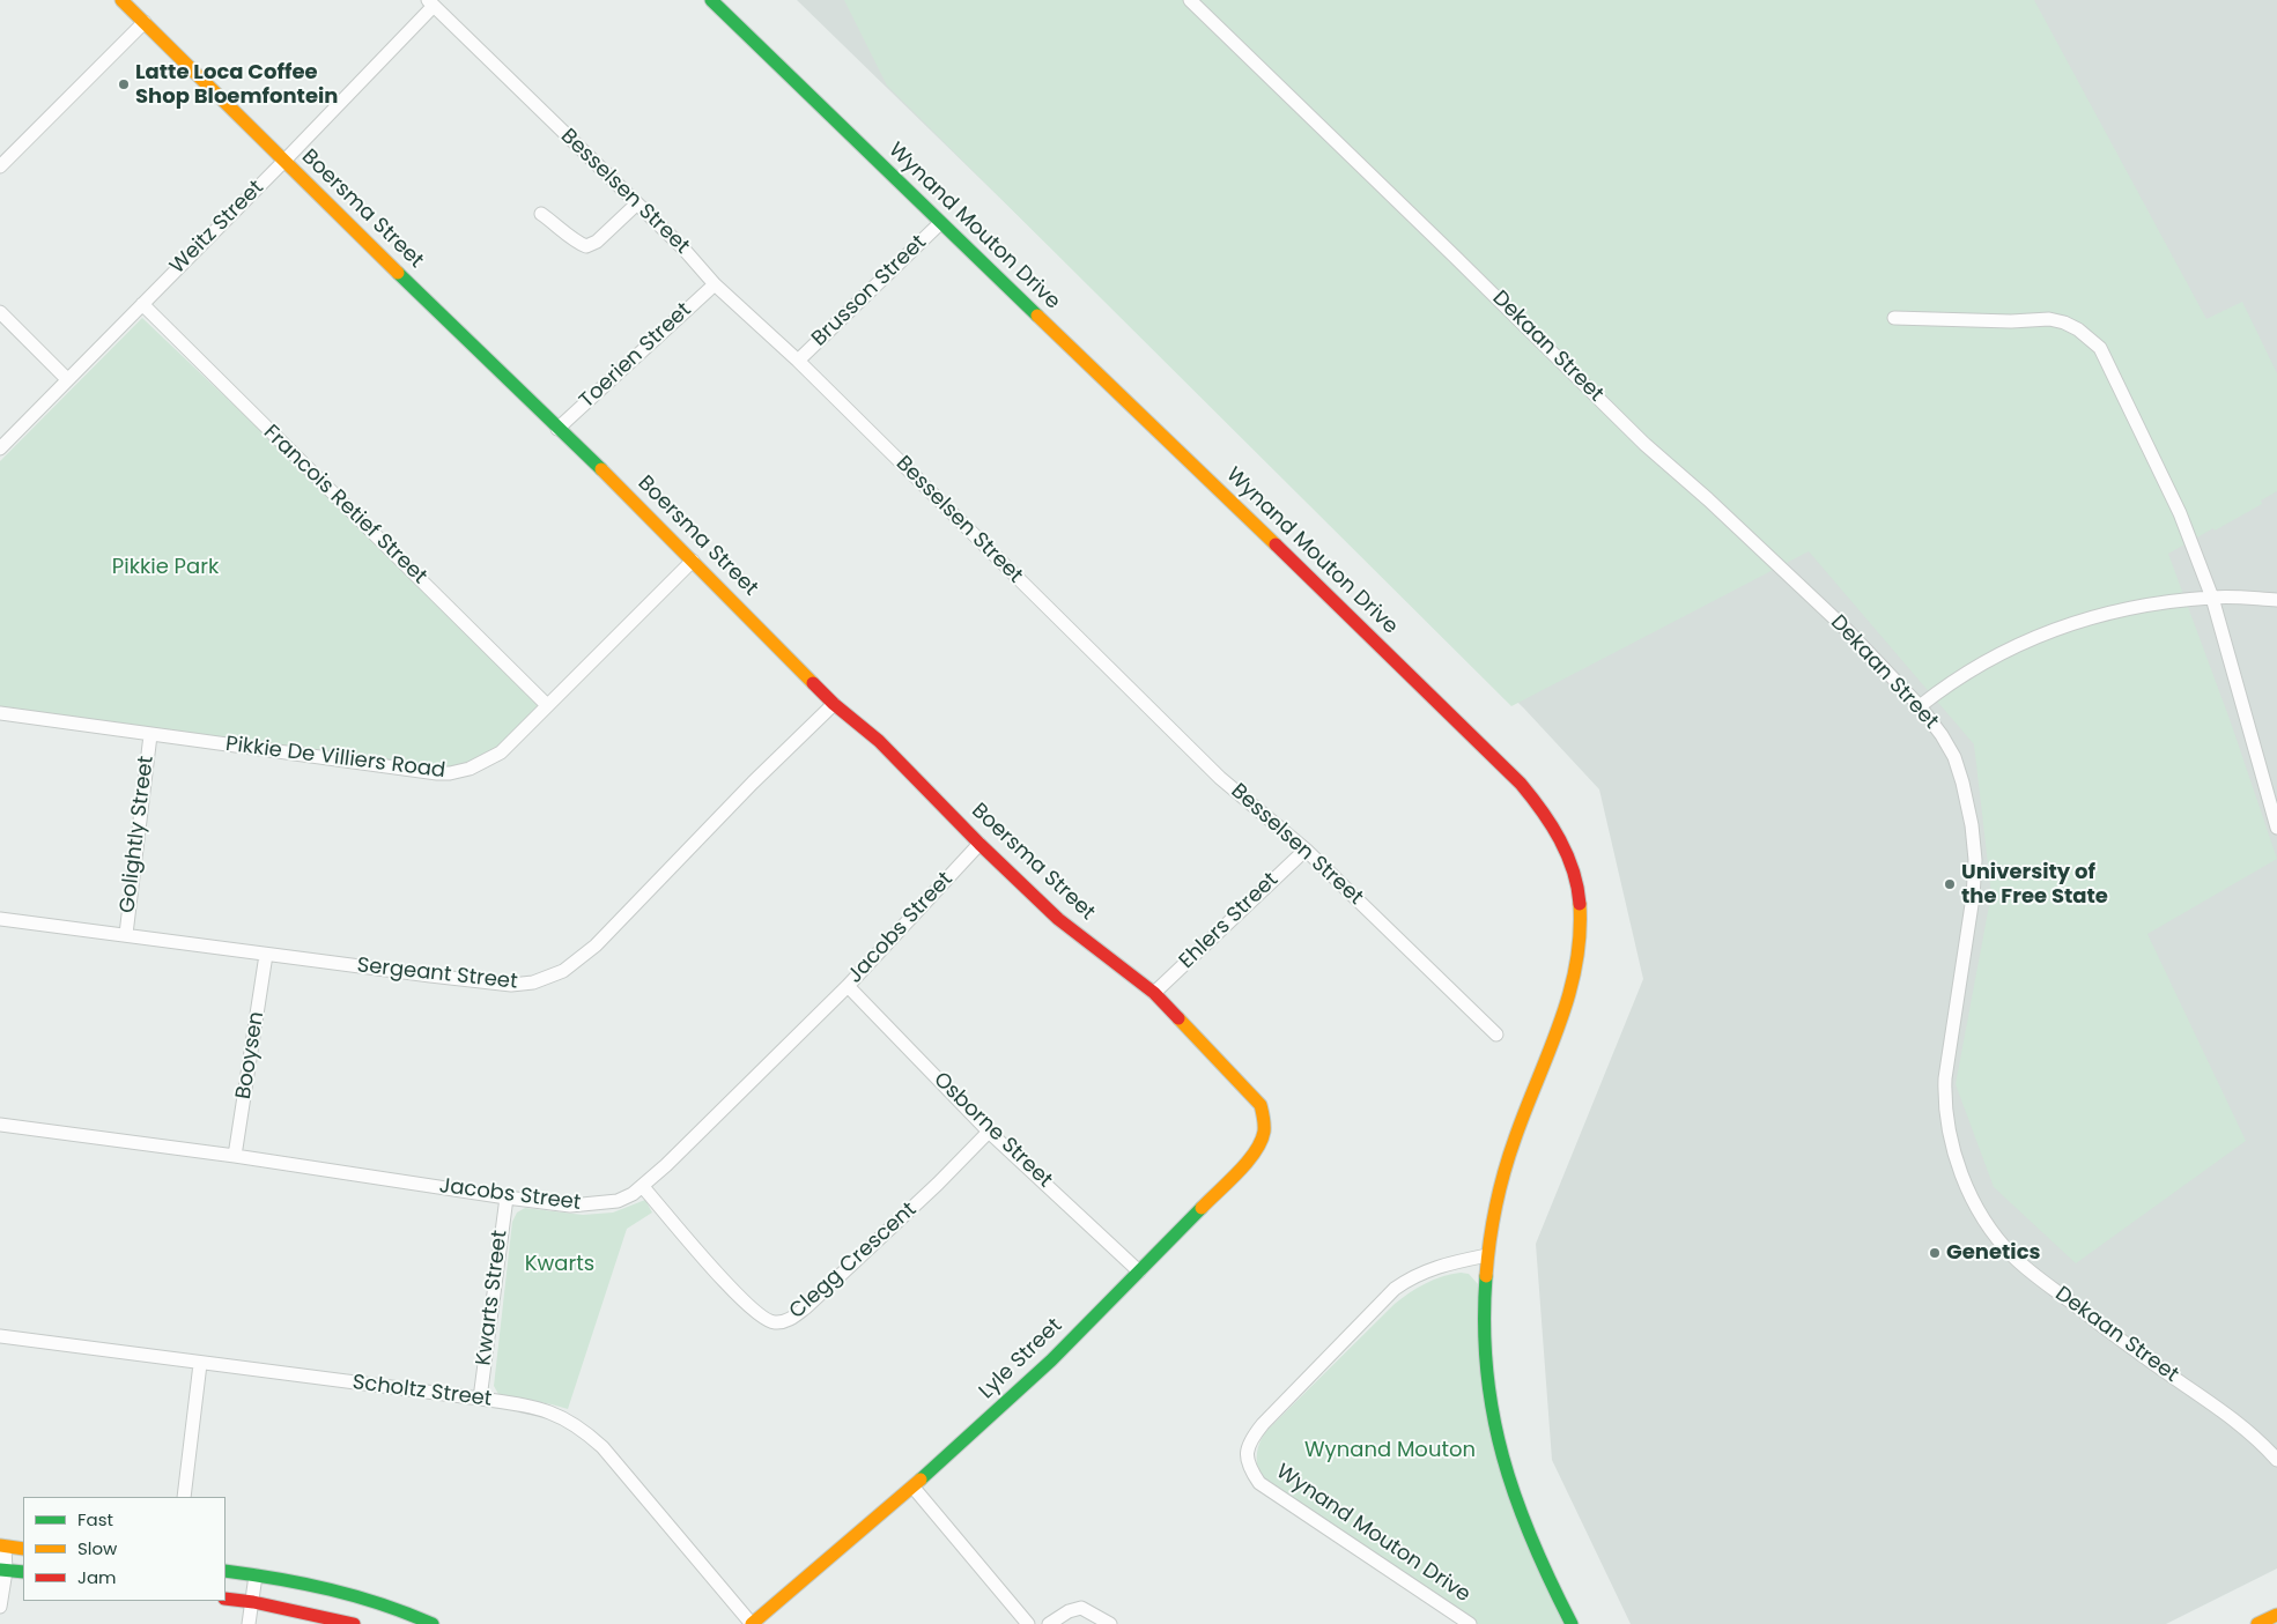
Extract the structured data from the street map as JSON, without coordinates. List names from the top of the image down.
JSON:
{
  "streets": {
    "street": [
      "Besselsen Street",
      "Boersma Street",
      "Wynand Mouton Drive",
      "Weitz Street",
      "Brusson Street",
      "Dekaan Street",
      "Toerien Street",
      "Francois Retief Street",
      "Pikkie De Villiers Road",
      "Golightly Street",
      "Ehlers Street",
      "Jacobs Street",
      "Sergeant Street",
      "Booysen",
      "Osborne Street",
      "Clegg Crescent",
      "Kwarts Street",
      "Lyle Street",
      "Scholtz Street"
    ]
  },
  "crossings": [
    ["Besselsen Street", "Weitz Street"],
    ["Besselsen Street", "Brusson Street"],
    ["Besselsen Street", "Toerien Street"],
    ["Besselsen Street", "Ehlers Street"],
    ["Boersma Street", "Weitz Street"],
    ["Boersma Street", "Toerien Street"],
    ["Boersma Street", "Pikkie De Villiers Road"],
    ["Boersma Street", "Ehlers Street"],
    ["Boersma Street", "Jacobs Street"],
    ["Boersma Street", "Sergeant Street"],
    ["Boersma Street", "Lyle Street"],
    ["Wynand Mouton Drive", "Brusson Street"],
    ["Weitz Street", "Francois Retief Street"],
    ["Francois Retief Street", "Pikkie De Villiers Road"],
    ["Pikkie De Villiers Road", "Golightly Street"],
    ["Golightly Street", "Sergeant Street"],
    ["Jacobs Street", "Booysen"],
    ["Jacobs Street", "Osborne Street"],
    ["Jacobs Street", "Clegg Crescent"],
    ["Jacobs Street", "Kwarts Street"],
    ["Sergeant Street", "Booysen"],
    ["Osborne Street", "Clegg Crescent"],
    ["Osborne Street", "Lyle Street"],
    ["Kwarts Street", "Scholtz Street"],
    ["Lyle Street", "Scholtz Street"]
  ],
  "parks": ["Pikkie Park", "Kwarts", "Wynand Mouton"],
  "places": ["Latte Loca Coffee Shop Bloemfontein", "University of the Free State", "Genetics"],
  "legend": ["Fast", "Slow", "Jam"]
}
